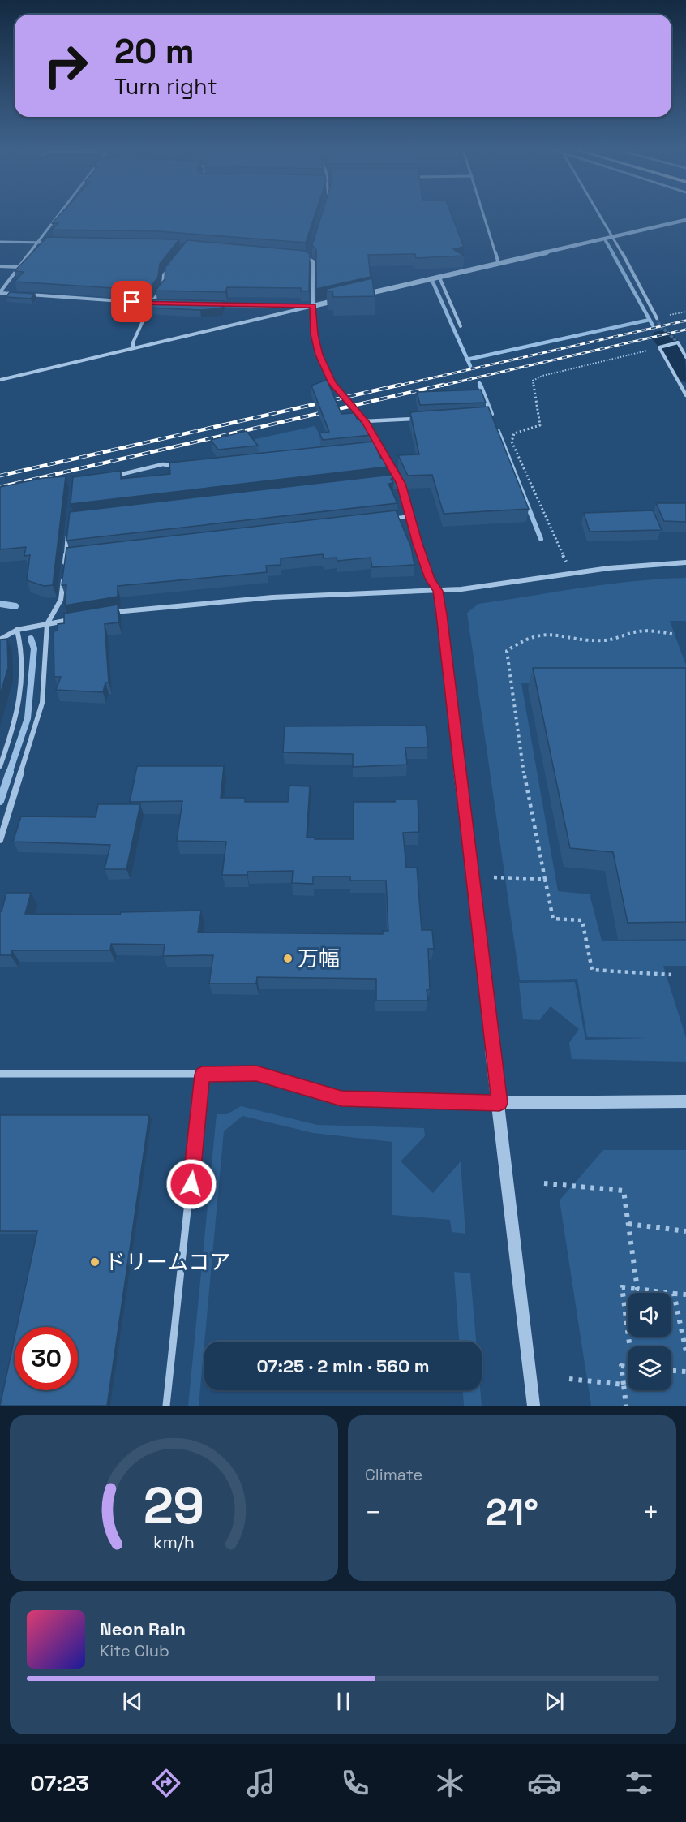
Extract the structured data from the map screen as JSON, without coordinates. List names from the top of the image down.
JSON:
{
  "places": ["万幅", "ドリームコア"],
  "page": {
    "turn": ["20 m", "Turn right"],
    "limit": "30",
    "trip": "07:25 · 2 min · 560 m",
    "tile": "Climate",
    "heat": ["−", "21°", "+"],
    "song": ["Neon Rain", "Kite Club"],
    "tabs": "07:23",
    "gauge": ["29", "km/h"]
  }
}
